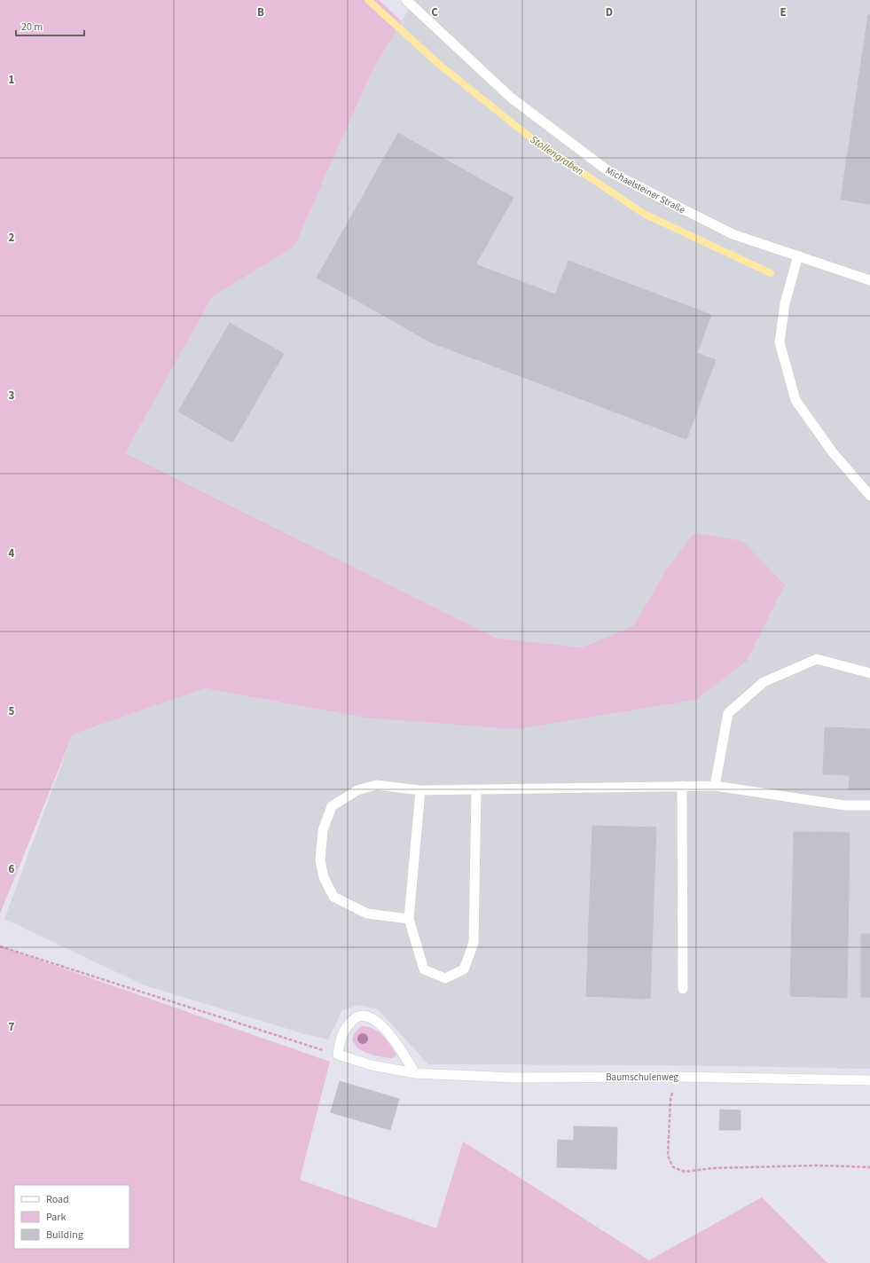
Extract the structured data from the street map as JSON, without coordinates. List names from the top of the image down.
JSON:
{
  "streets": {
    "street": ["Michaelsteiner Straße", "Baumschulenweg"]
  },
  "water": ["Stollengraben"],
  "legend": ["Road", "Park", "Building"],
  "scale_bar": "20 m",
  "grid": {
    "columns": [
      "B",
      "C",
      "D",
      "E"
    ],
    "rows": [
      "1",
      "2",
      "3",
      "4",
      "5",
      "6",
      "7"
    ]
  }
}
